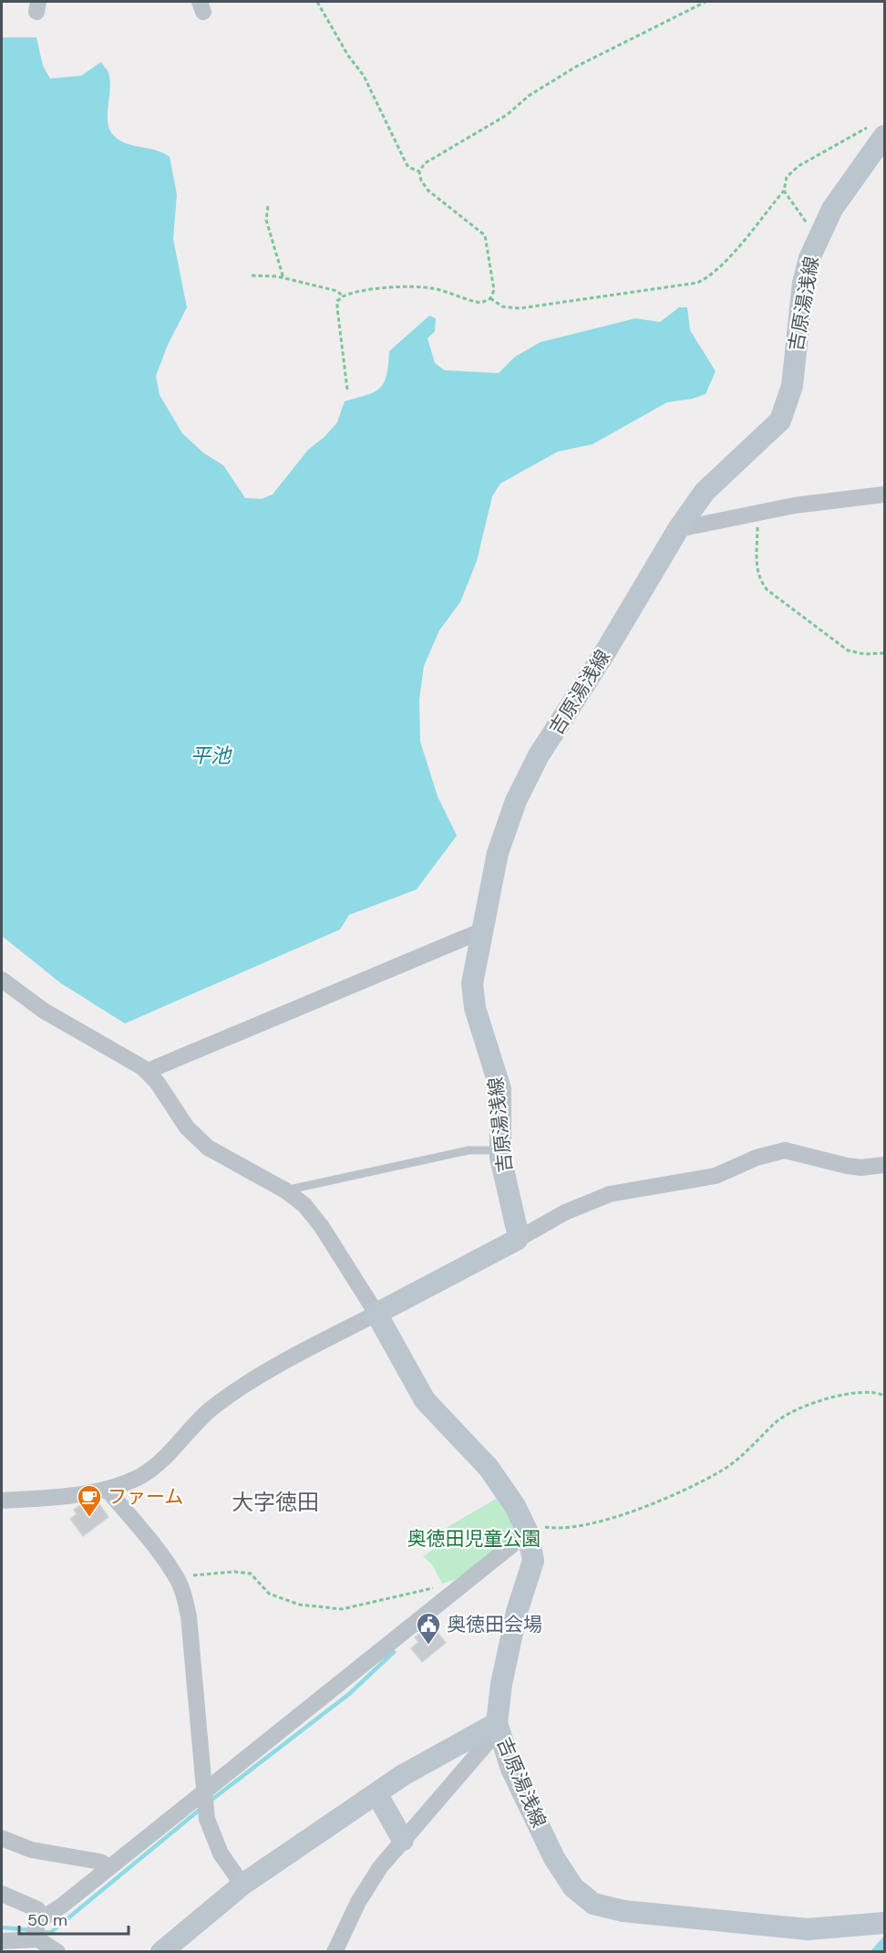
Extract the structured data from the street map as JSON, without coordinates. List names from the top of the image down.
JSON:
{
  "streets": {
    "main road": ["吉原湯浅線"]
  },
  "districts": ["大字徳田"],
  "water": ["平池"],
  "parks": ["奥徳田児童公園"],
  "places": {
    "cafe": ["ファーム"],
    "public building": ["奥徳田会場"]
  },
  "scale_bar": "50 m"
}
